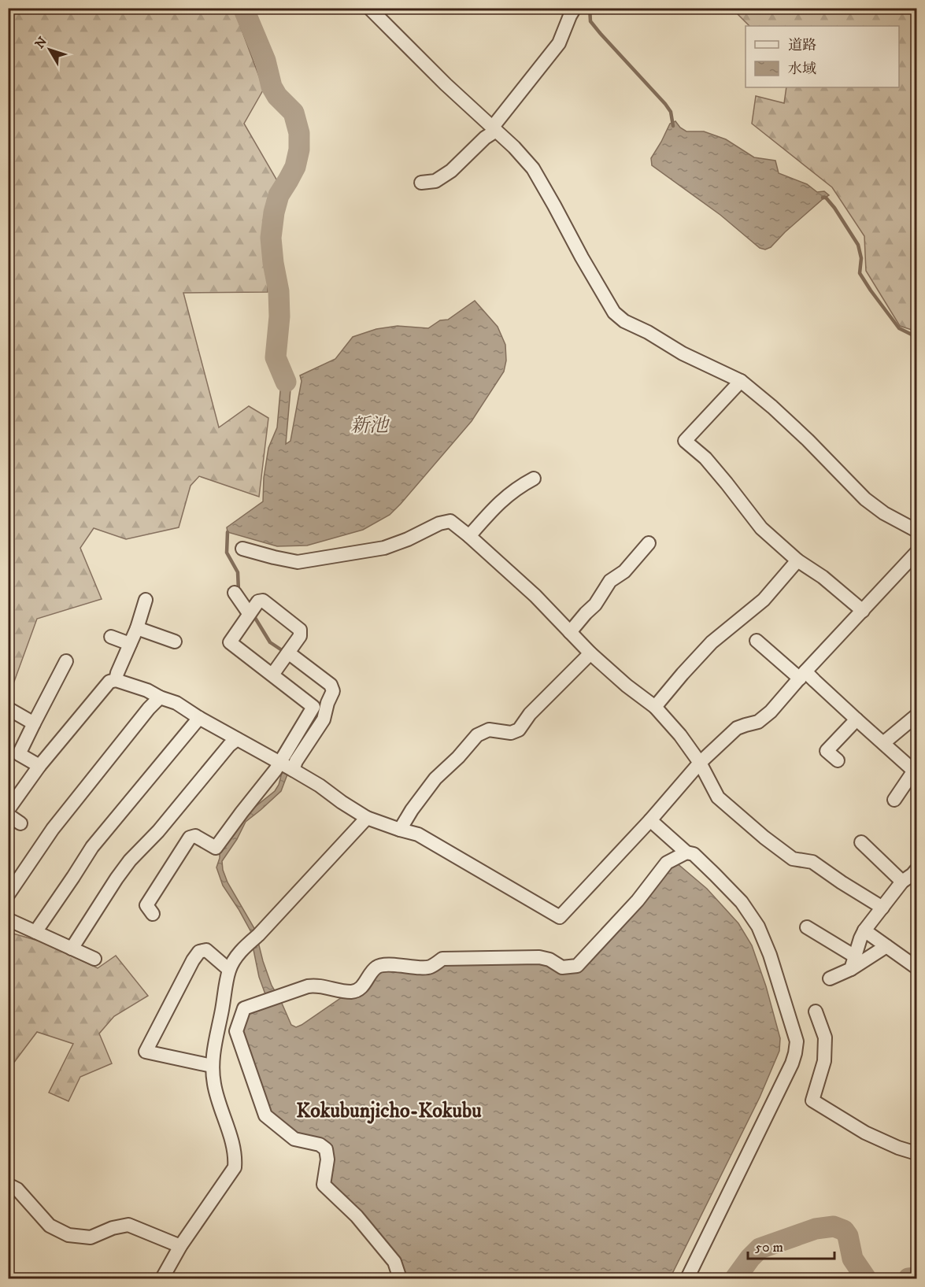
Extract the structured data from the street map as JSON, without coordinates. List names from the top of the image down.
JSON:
{
  "districts": ["Kokubunjicho-Kokubu"],
  "water": ["新池"],
  "legend": ["道路", "水域"],
  "scale_bar": "50 m",
  "north": "top left"
}
